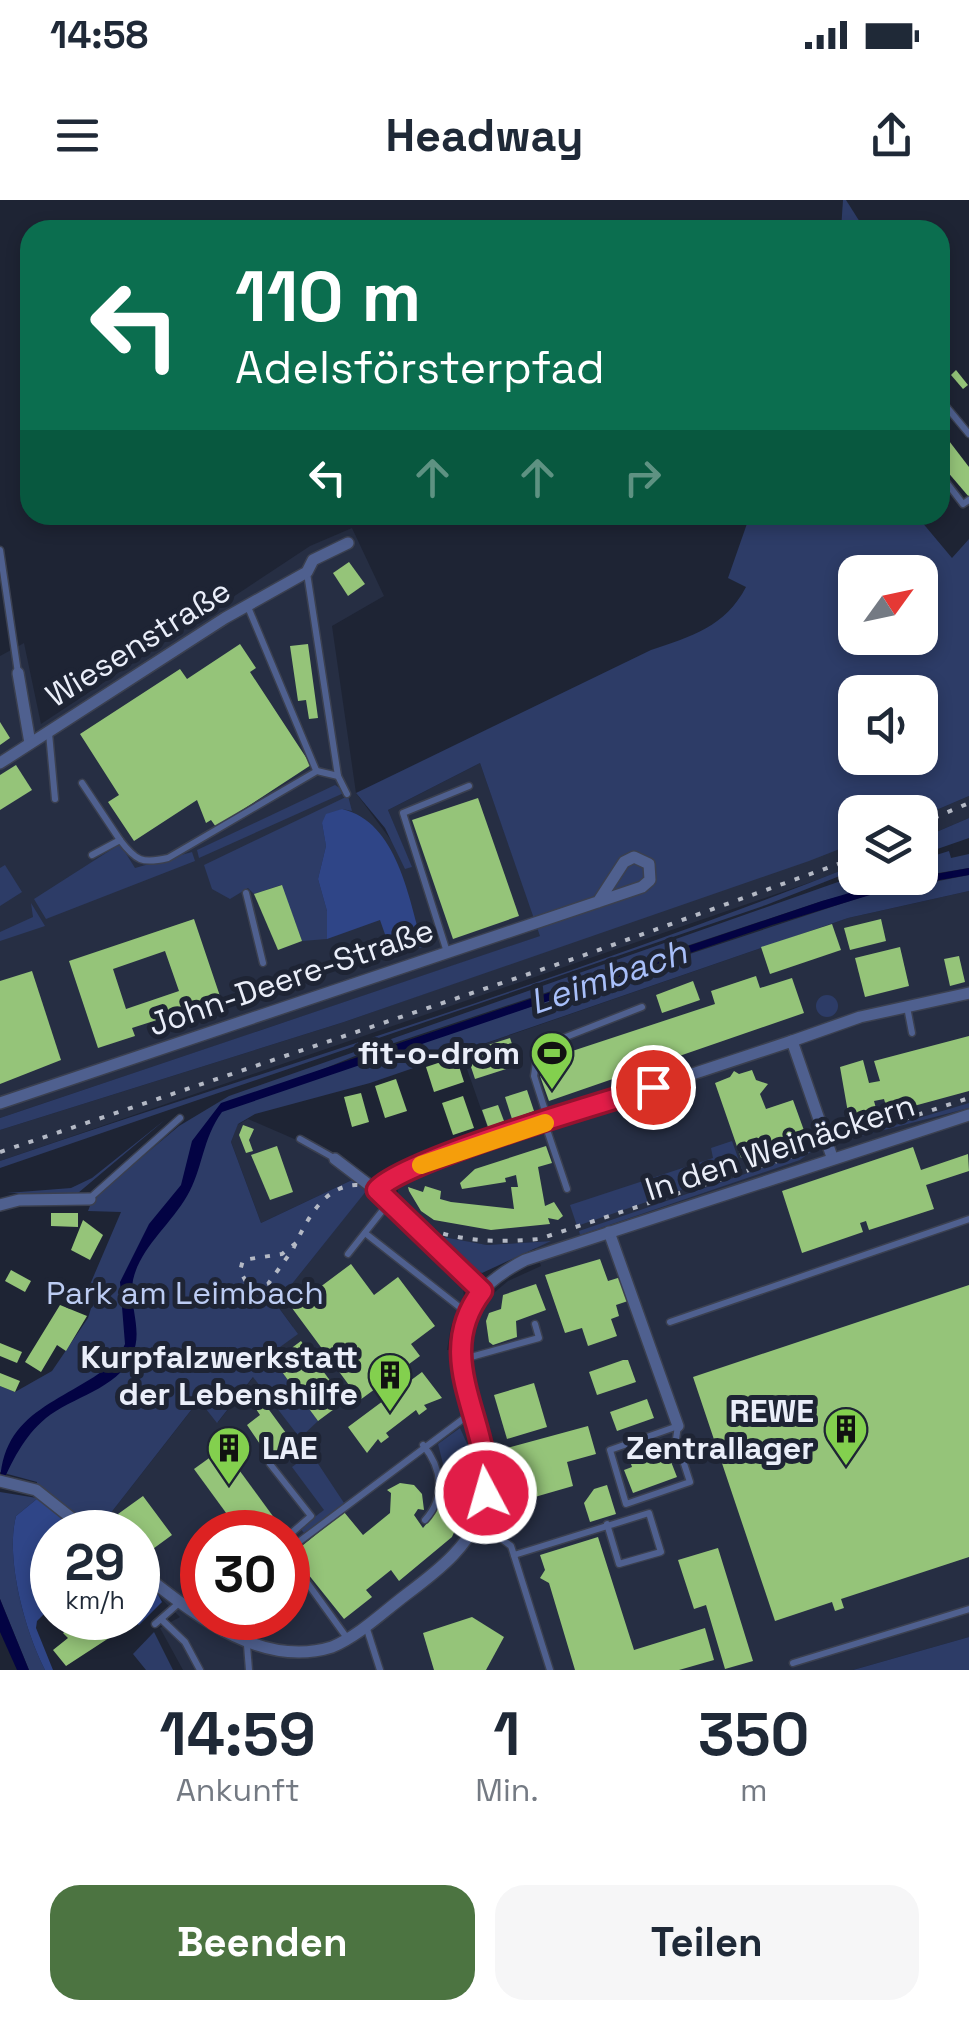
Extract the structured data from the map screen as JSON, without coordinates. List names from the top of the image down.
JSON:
{
  "streets": {
    "street": ["Wiesenstraße", "John-Deere-Straße", "In den Weinäckern"]
  },
  "water": ["Leimbach"],
  "parks": ["Park am Leimbach"],
  "places": {
    "sports": ["fit-o-drom"],
    "building": ["Kurpfalzwerkstatt der Lebenshilfe", "REWE Zentrallager", "LAE"]
  },
  "north": "top right",
  "page": {
    "status": "14:58",
    "header": "Headway",
    "turn": ["110 m", "Adelsförsterpfad"],
    "speed": "29 km/h",
    "limit": "30",
    "eta": [
      "14:59",
      "Ankunft",
      "1",
      "Min.",
      "350",
      "m"
    ],
    "buttons": ["Beenden", "Teilen"]
  }
}
